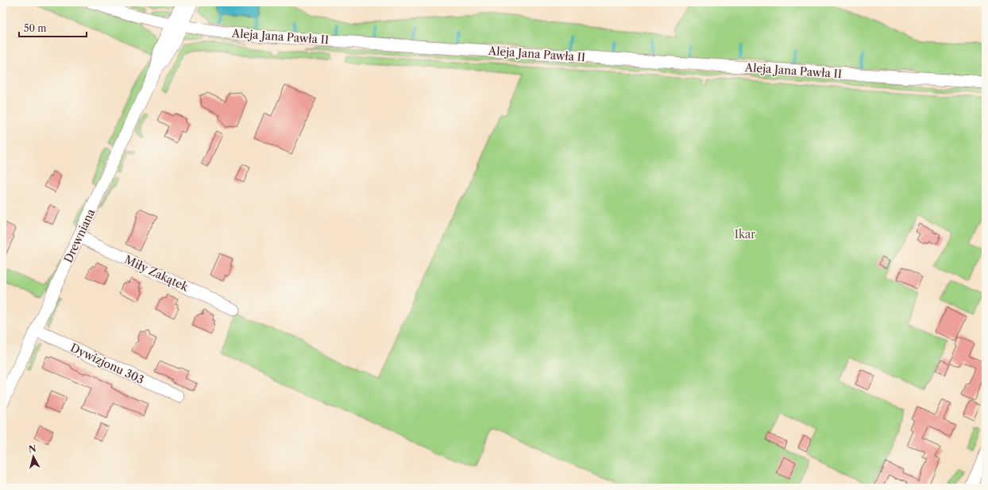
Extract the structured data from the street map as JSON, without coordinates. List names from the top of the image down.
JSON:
{
  "streets": {
    "street": [
      "Aleja Jana Pawła II",
      "Drewniana",
      "Miły Zakątek",
      "Dywizjonu 303"
    ]
  },
  "crossings": [
    ["Aleja Jana Pawła II", "Drewniana"],
    ["Drewniana", "Miły Zakątek"],
    ["Drewniana", "Dywizjonu 303"]
  ],
  "parks": ["Ikar"],
  "scale_bar": "50 m",
  "north": "top"
}
